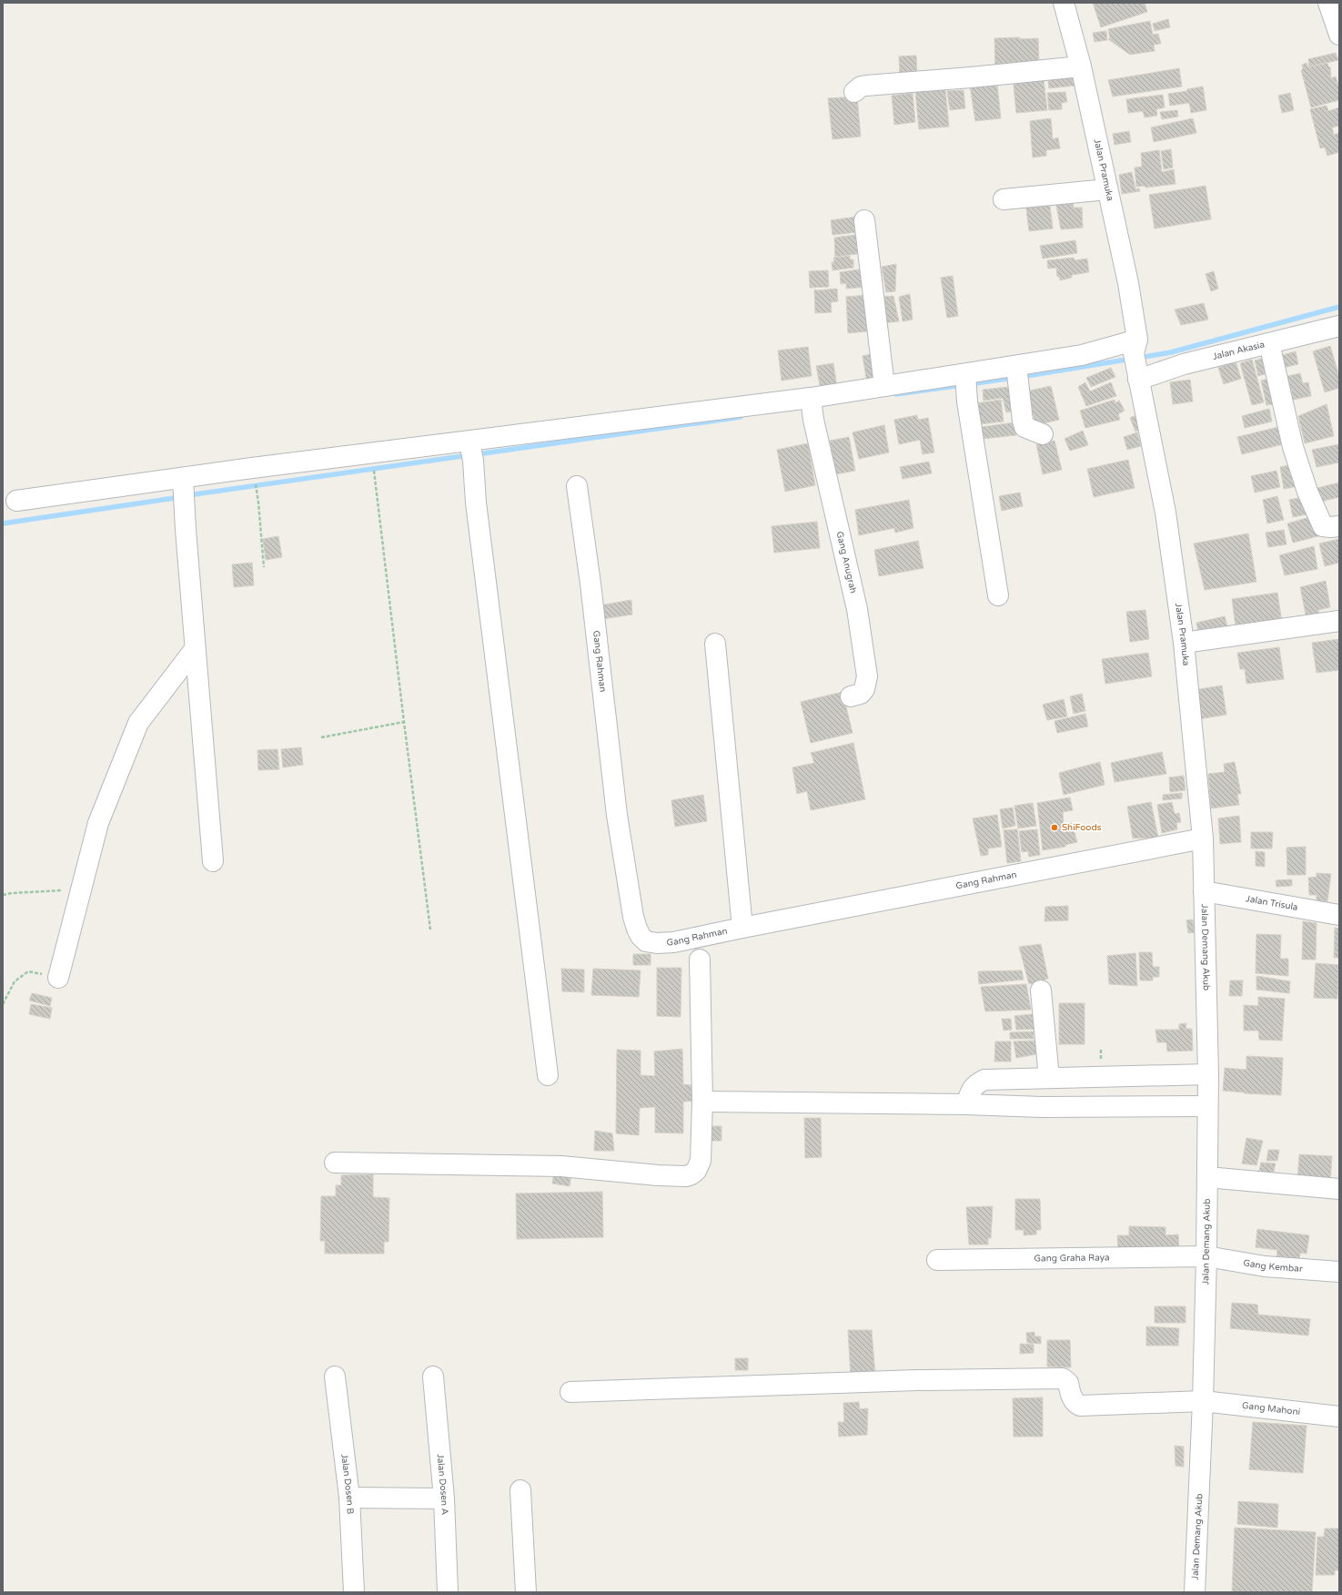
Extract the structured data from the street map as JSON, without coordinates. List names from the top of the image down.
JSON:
{
  "streets": {
    "street": [
      "Jalan Pramuka",
      "Jalan Akasia",
      "Gang Anugrah",
      "Gang Rahman",
      "Jalan Trisula",
      "Jalan Demang Akub",
      "Gang Graha Raya",
      "Gang Kembar",
      "Gang Mahoni",
      "Jalan Dosen B",
      "Jalan Dosen A"
    ]
  },
  "crossings": [
    ["Jalan Pramuka", "Jalan Akasia"],
    ["Jalan Pramuka", "Gang Rahman"],
    ["Jalan Pramuka", "Jalan Trisula"],
    ["Jalan Pramuka", "Jalan Demang Akub"],
    ["Jalan Akasia", "Gang Anugrah"],
    ["Jalan Trisula", "Jalan Demang Akub"],
    ["Jalan Demang Akub", "Gang Graha Raya"],
    ["Jalan Demang Akub", "Gang Kembar"],
    ["Jalan Demang Akub", "Gang Mahoni"],
    ["Gang Graha Raya", "Gang Kembar"]
  ],
  "places": ["ShiFoods"]
}
